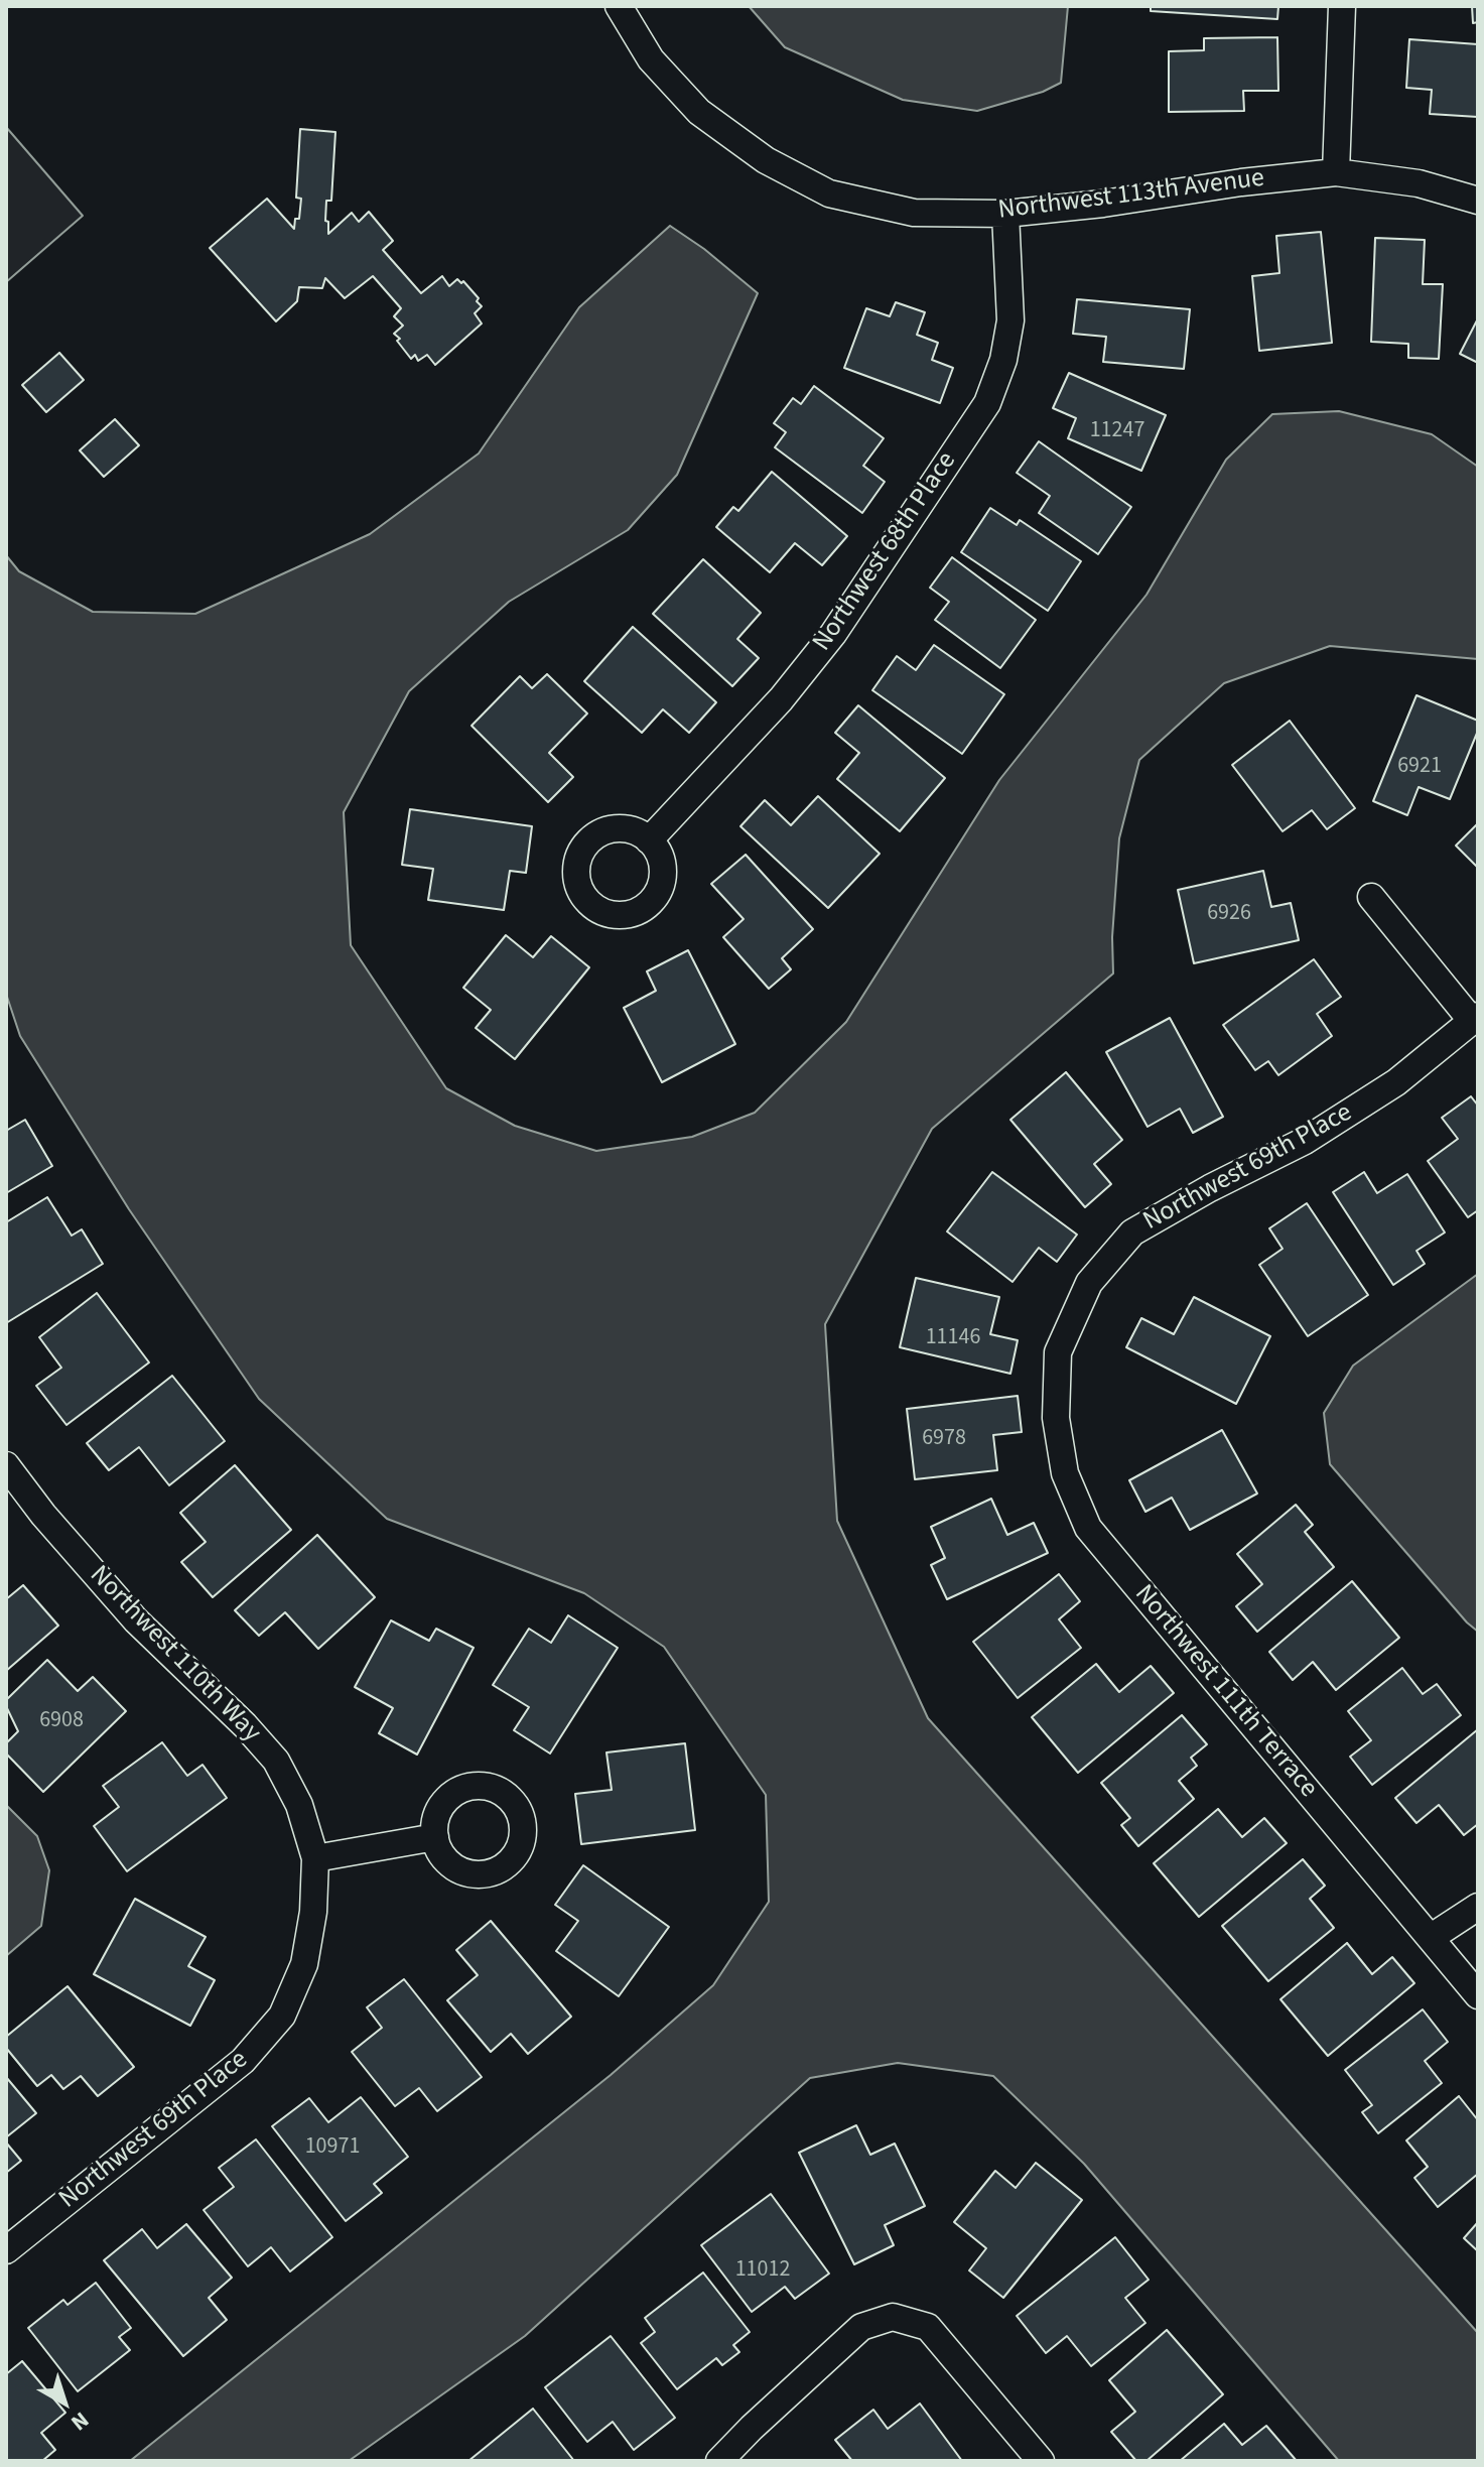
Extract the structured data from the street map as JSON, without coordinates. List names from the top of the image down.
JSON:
{
  "streets": {
    "street": [
      "Northwest 113th Avenue",
      "Northwest 68th Place",
      "Northwest 69th Place",
      "Northwest 110th Way",
      "Northwest 111th Terrace"
    ]
  },
  "crossings": [
    ["Northwest 113th Avenue", "Northwest 68th Place"],
    ["Northwest 69th Place", "Northwest 110th Way"],
    ["Northwest 69th Place", "Northwest 111th Terrace"]
  ],
  "house_numbers": [
    "11247",
    "6921",
    "6926",
    "11146",
    "6978",
    "6908",
    "10971",
    "11012"
  ],
  "north": "bottom right"
}
